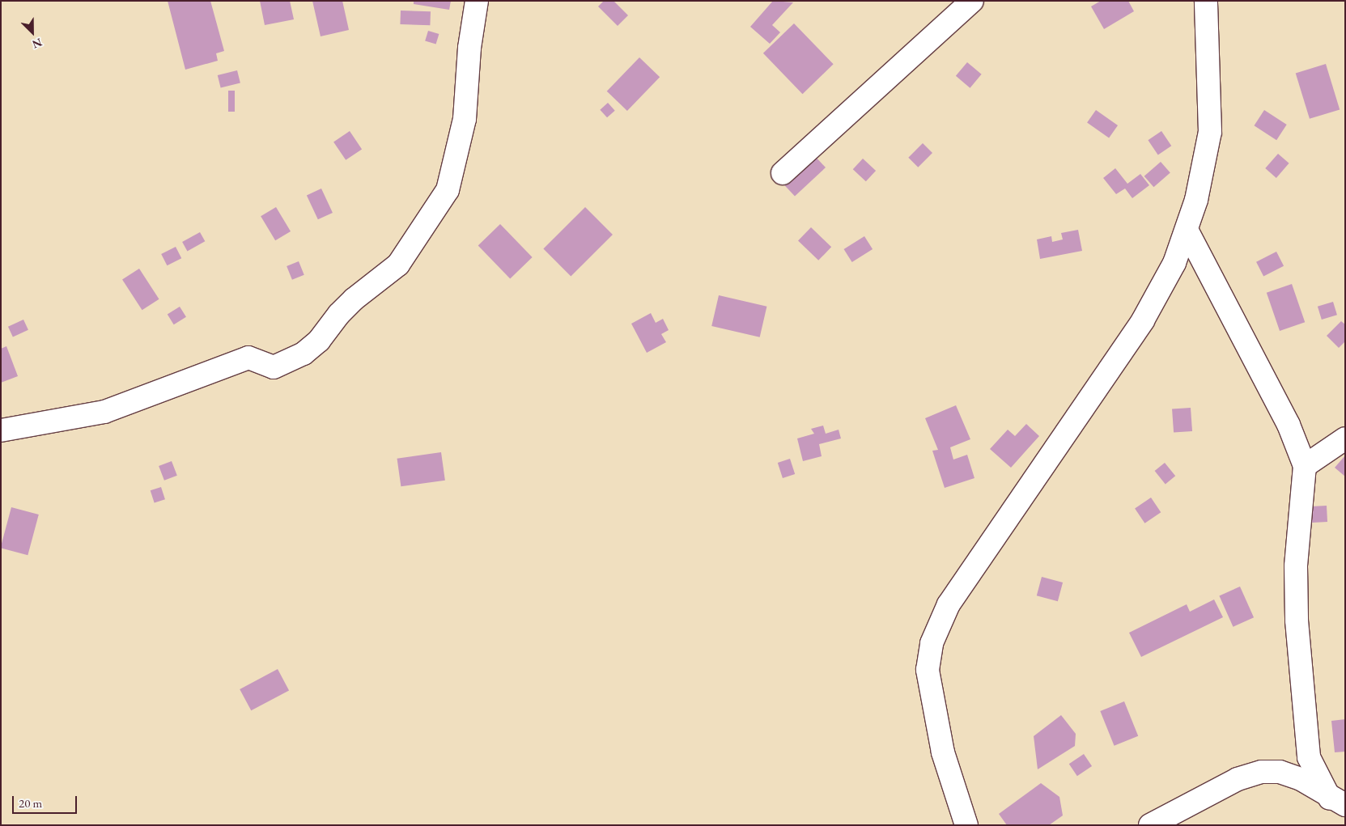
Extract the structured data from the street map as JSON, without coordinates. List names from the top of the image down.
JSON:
{
  "scale_bar": "20 m",
  "north": "bottom right"
}
